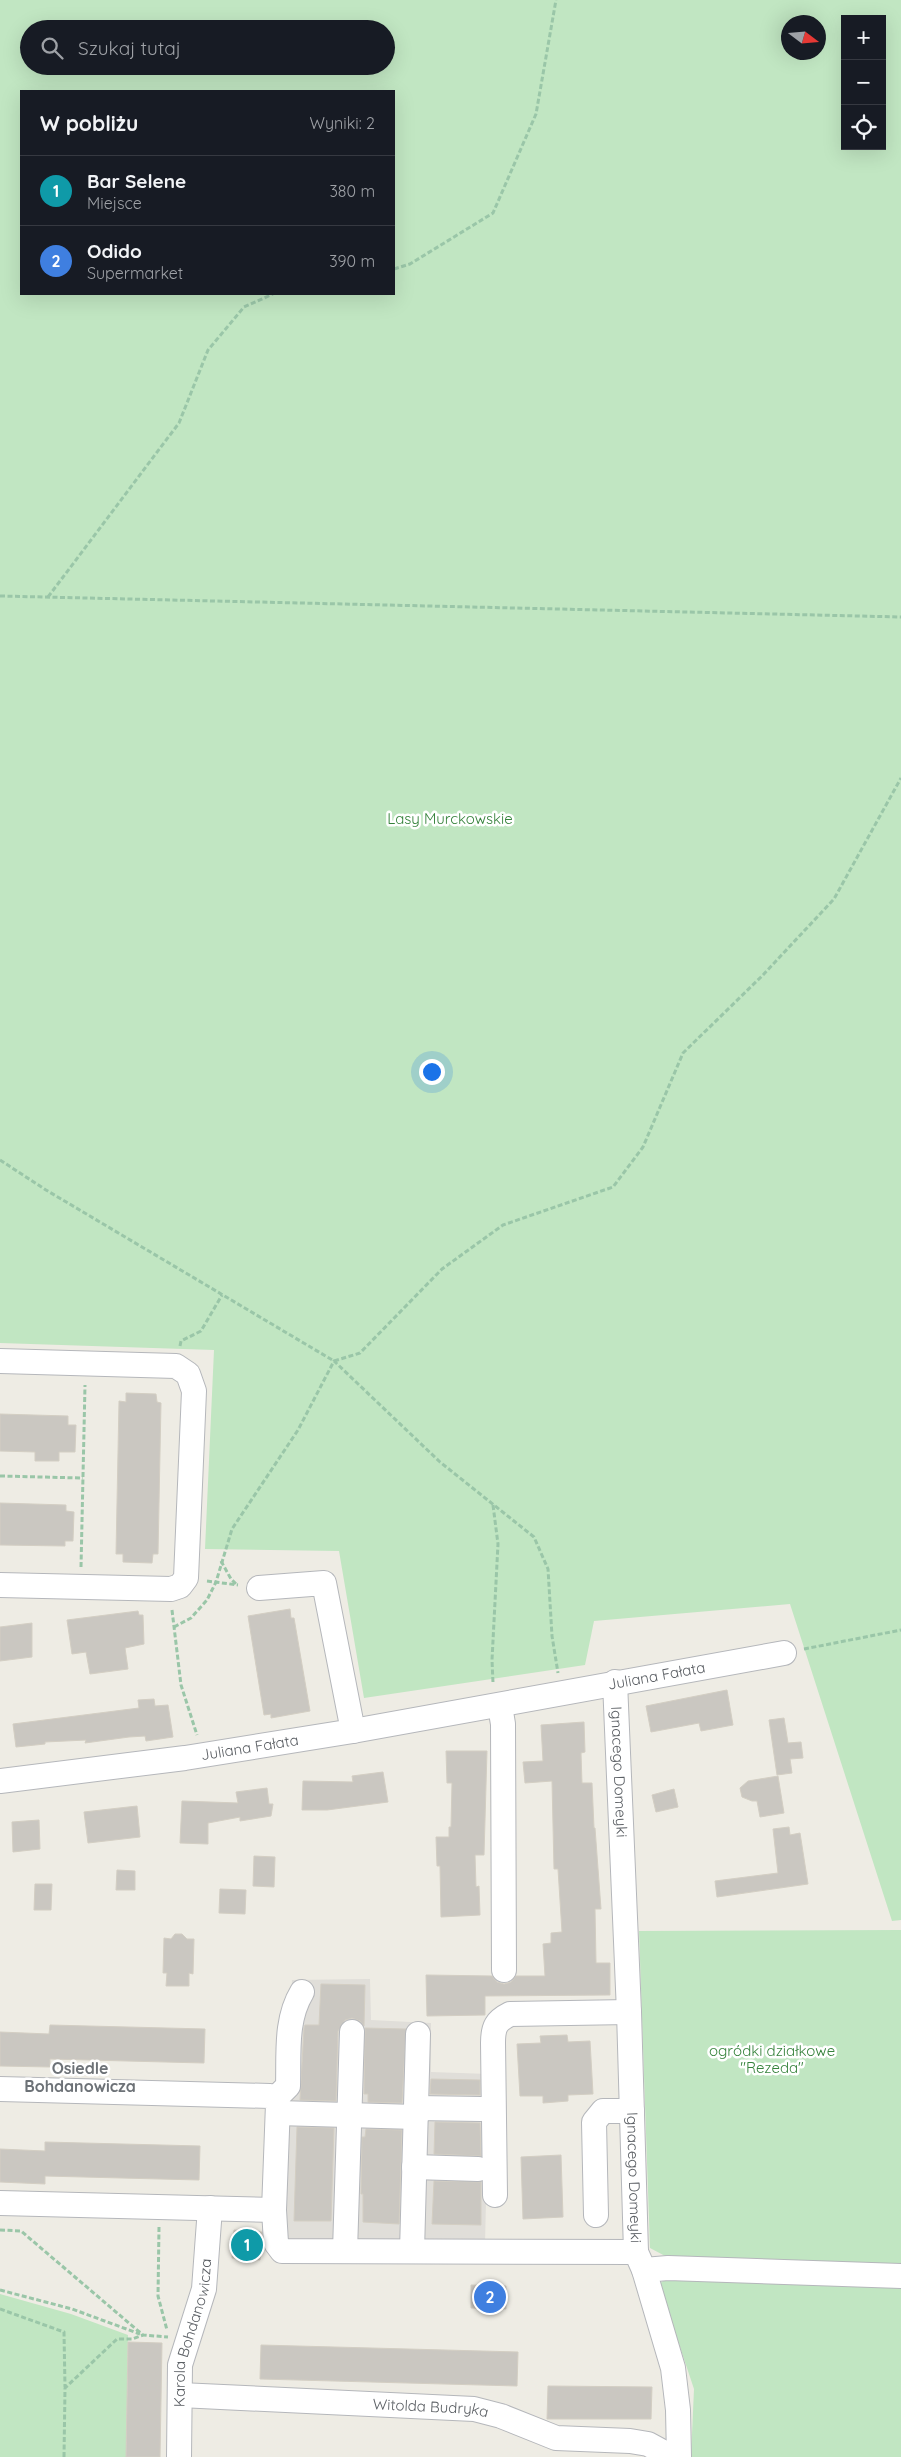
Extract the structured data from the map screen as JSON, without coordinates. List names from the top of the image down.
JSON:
{
  "streets": {
    "street": [
      "Juliana Fałata",
      "Ignacego Domeyki",
      "Karola Bohdanowicza",
      "Witolda Budryka"
    ]
  },
  "crossings": [
    ["Juliana Fałata", "Ignacego Domeyki"],
    ["Karola Bohdanowicza", "Witolda Budryka"]
  ],
  "districts": ["Osiedle Bohdanowicza"],
  "parks": ["Lasy Murckowskie", "ogródki działkowe \"Rezeda\""],
  "north": "right",
  "page": {
    "map_buttons": ["+", "−"],
    "search": "Szukaj tutaj",
    "heading": ["W pobliżu", "Wyniki: 2"],
    "list": [
      {
        "mark": "1",
        "name": "Bar Selene",
        "note": "Miejsce",
        "value": "380 m"
      },
      {
        "mark": "2",
        "name": "Odido",
        "note": "Supermarket",
        "value": "390 m"
      }
    ],
    "pins": ["1", "2"]
  }
}
